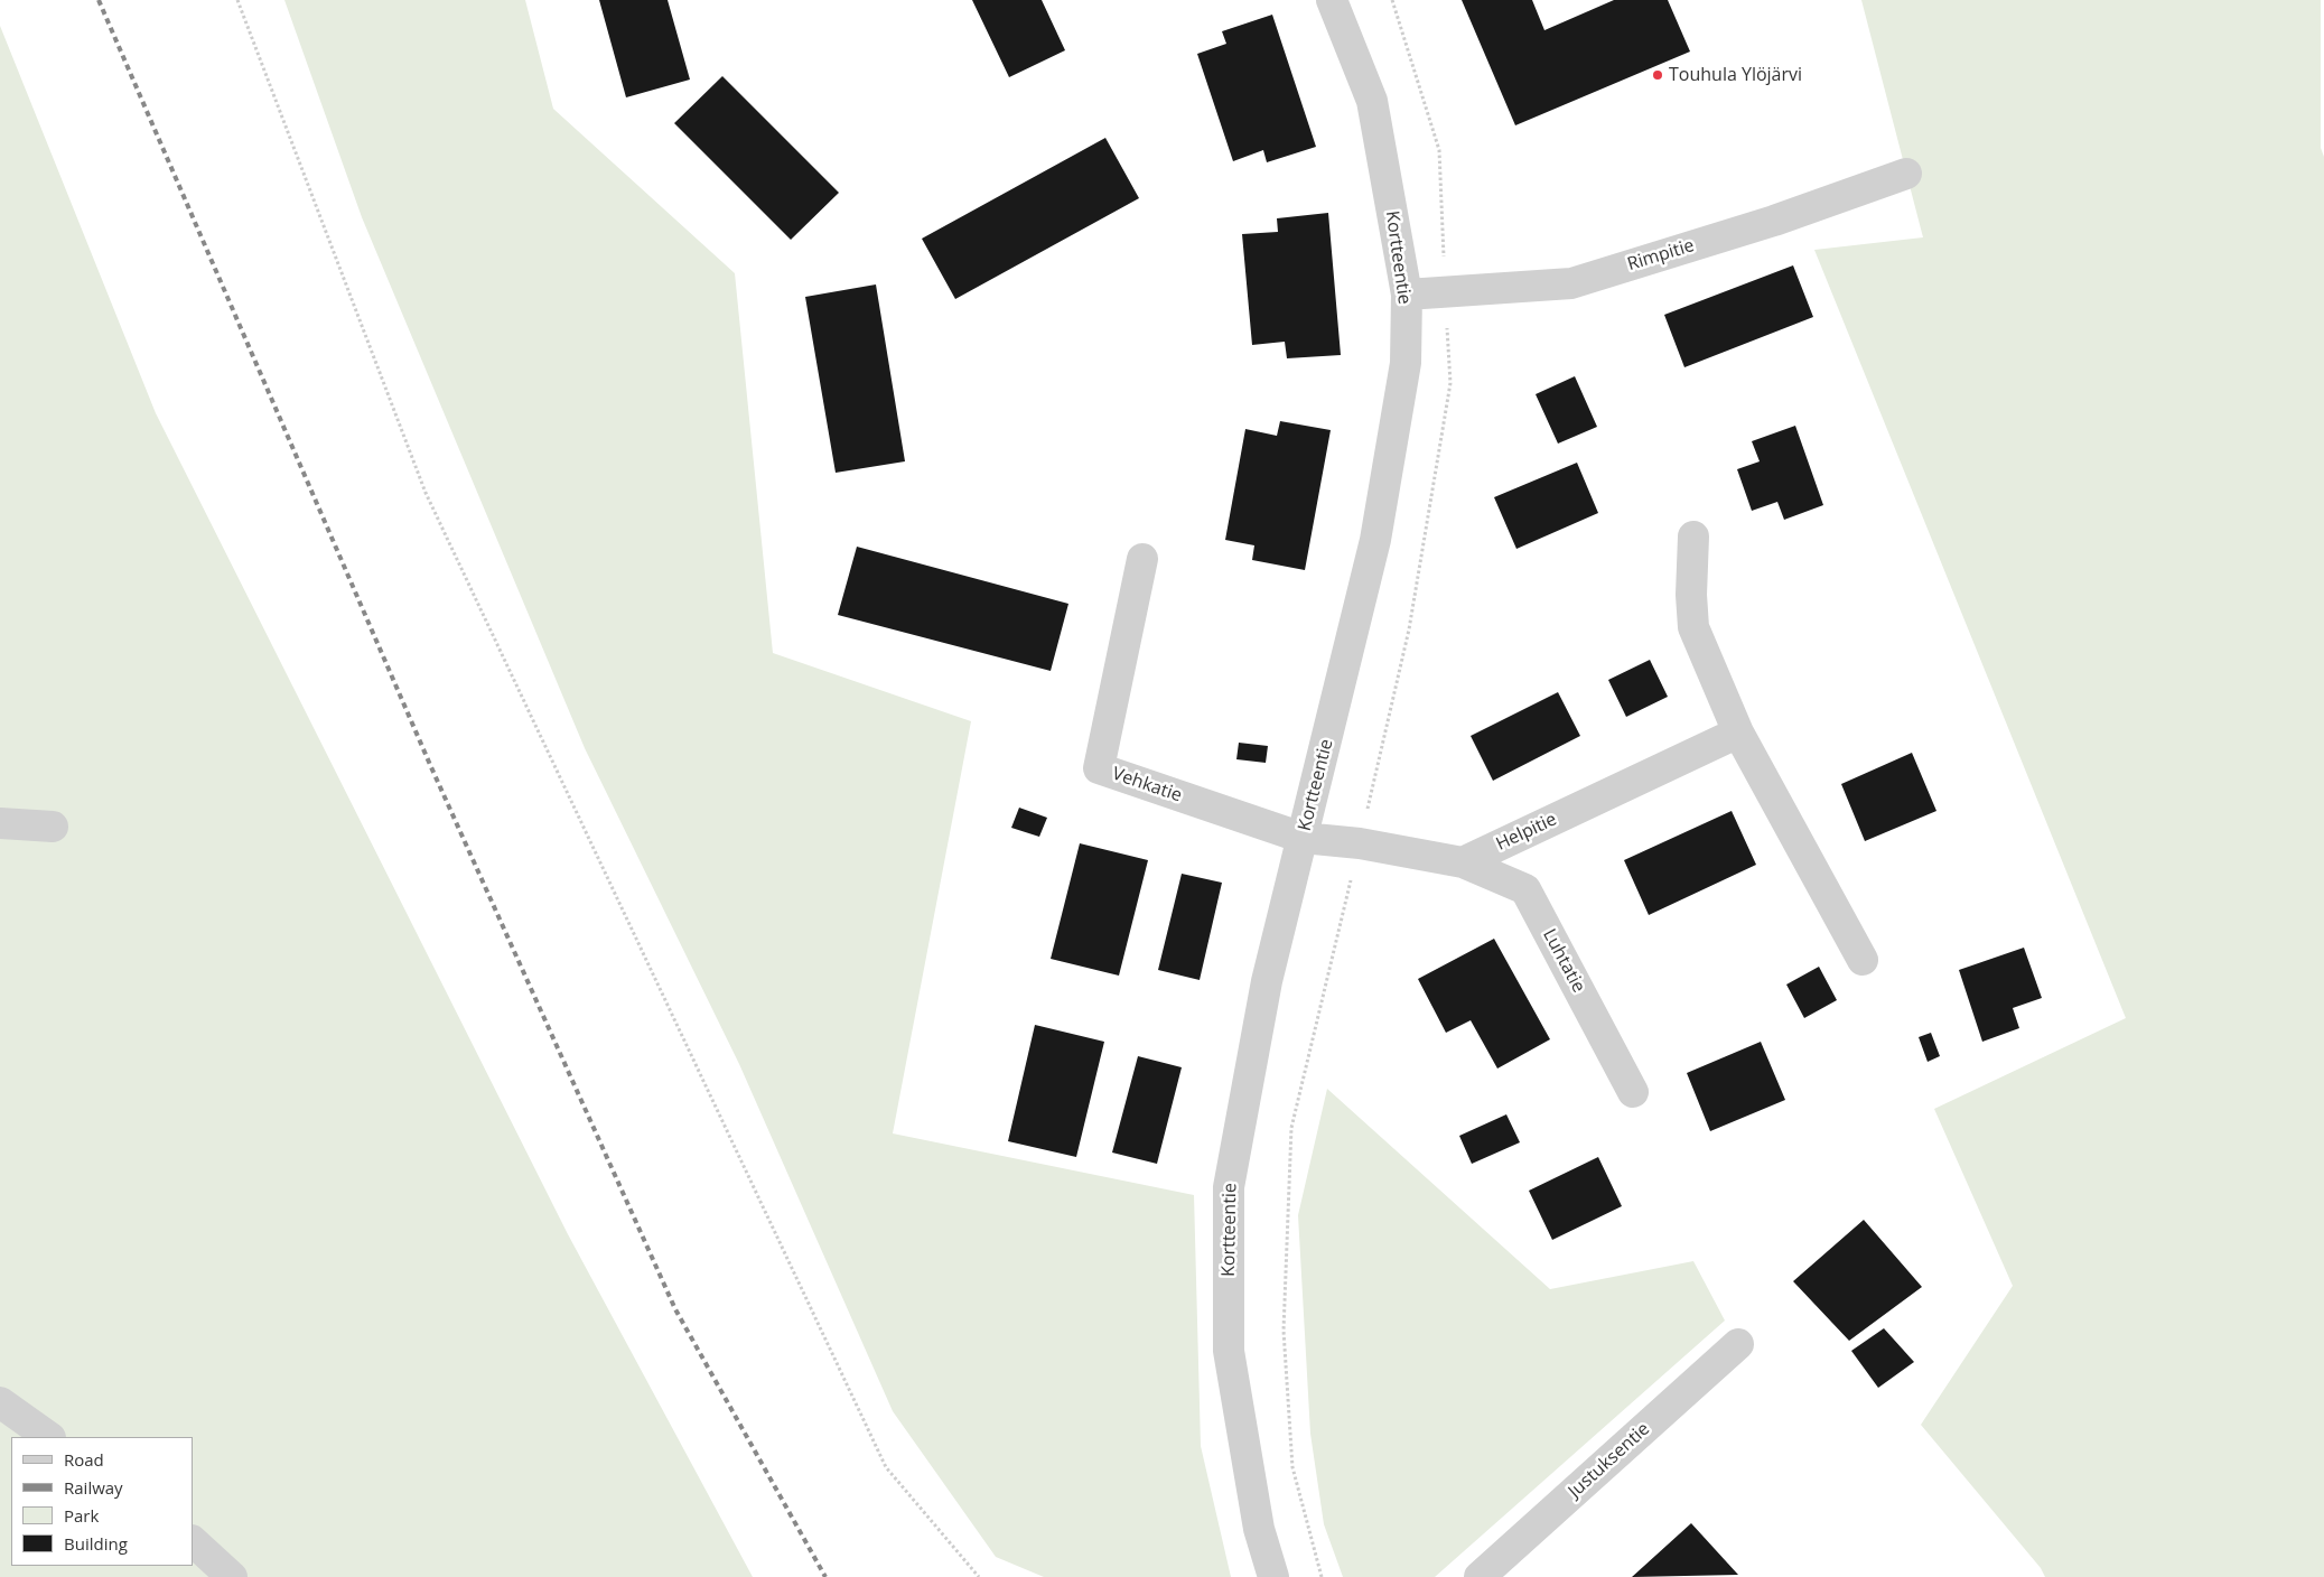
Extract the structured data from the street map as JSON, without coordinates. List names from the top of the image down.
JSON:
{
  "streets": {
    "street": [
      "Rimpitie",
      "Kortteentie",
      "Vehkatie",
      "Helpitie",
      "Luhtatie",
      "Justuksentie"
    ]
  },
  "crossings": [
    ["Rimpitie", "Kortteentie"],
    ["Kortteentie", "Vehkatie"],
    ["Helpitie", "Luhtatie"]
  ],
  "places": ["Touhula Ylöjärvi"],
  "legend": [
    "Road",
    "Railway",
    "Park",
    "Building"
  ]
}
